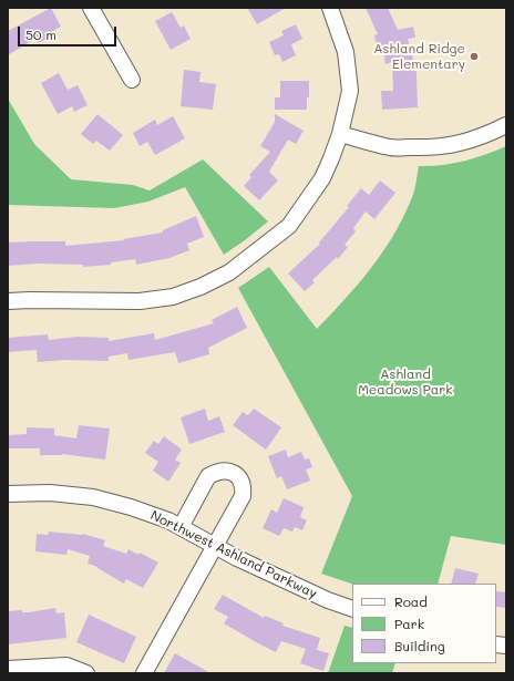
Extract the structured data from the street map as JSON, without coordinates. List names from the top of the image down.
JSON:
{
  "streets": {
    "street": ["Northwest Ashland Parkway"]
  },
  "parks": ["Ashland Meadows Park"],
  "places": ["Ashland Ridge Elementary"],
  "legend": ["Road", "Park", "Building"],
  "scale_bar": "50 m"
}
